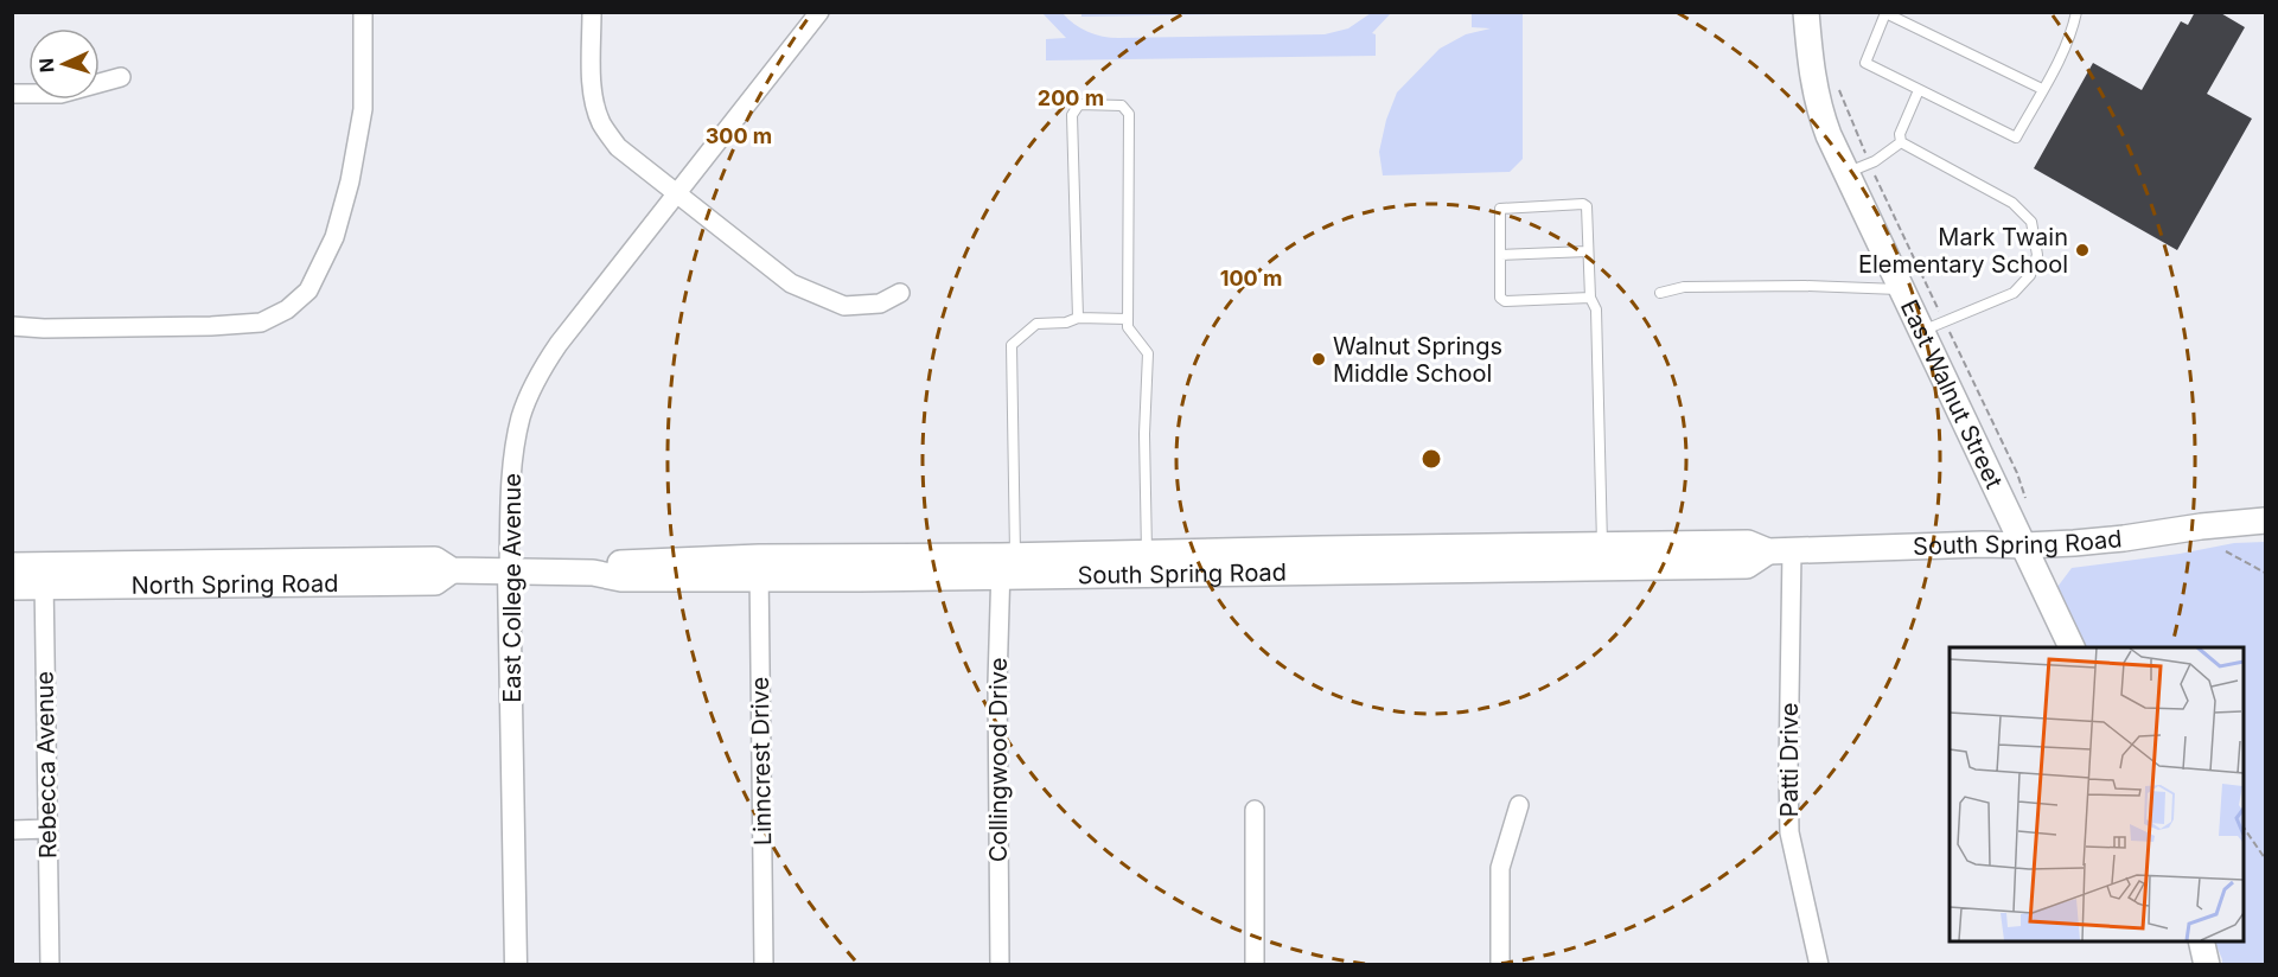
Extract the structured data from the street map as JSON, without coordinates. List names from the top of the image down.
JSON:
{
  "streets": {
    "main road": ["East Walnut Street", "South Spring Road", "North Spring Road"],
    "street": [
      "East College Avenue",
      "Collingwood Drive",
      "Patti Drive",
      "Linncrest Drive",
      "Rebecca Avenue"
    ]
  },
  "crossings": [
    ["East Walnut Street", "South Spring Road"],
    ["South Spring Road", "North Spring Road"],
    ["South Spring Road", "East College Avenue"],
    ["South Spring Road", "Collingwood Drive"],
    ["South Spring Road", "Patti Drive"],
    ["South Spring Road", "Linncrest Drive"],
    ["North Spring Road", "East College Avenue"],
    ["North Spring Road", "Rebecca Avenue"]
  ],
  "places": ["Mark Twain Elementary School", "Walnut Springs Middle School"],
  "north": "left",
  "rings": ["200 m", "300 m", "100 m"]
}
